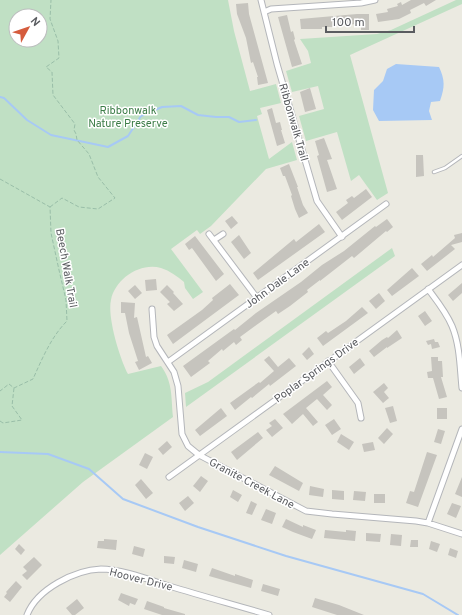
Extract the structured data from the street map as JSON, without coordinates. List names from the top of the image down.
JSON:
{
  "streets": {
    "street": [
      "Ribbonwalk Trail",
      "John Dale Lane",
      "Poplar Springs Drive",
      "Granite Creek Lane",
      "Hoover Drive"
    ],
    "path": ["Beech Walk Trail"]
  },
  "crossings": [
    ["Ribbonwalk Trail", "John Dale Lane"],
    ["John Dale Lane", "Granite Creek Lane"],
    ["Poplar Springs Drive", "Granite Creek Lane"]
  ],
  "parks": ["Ribbonwalk Nature Preserve"],
  "scale_bar": "100 m",
  "north": "top right"
}
